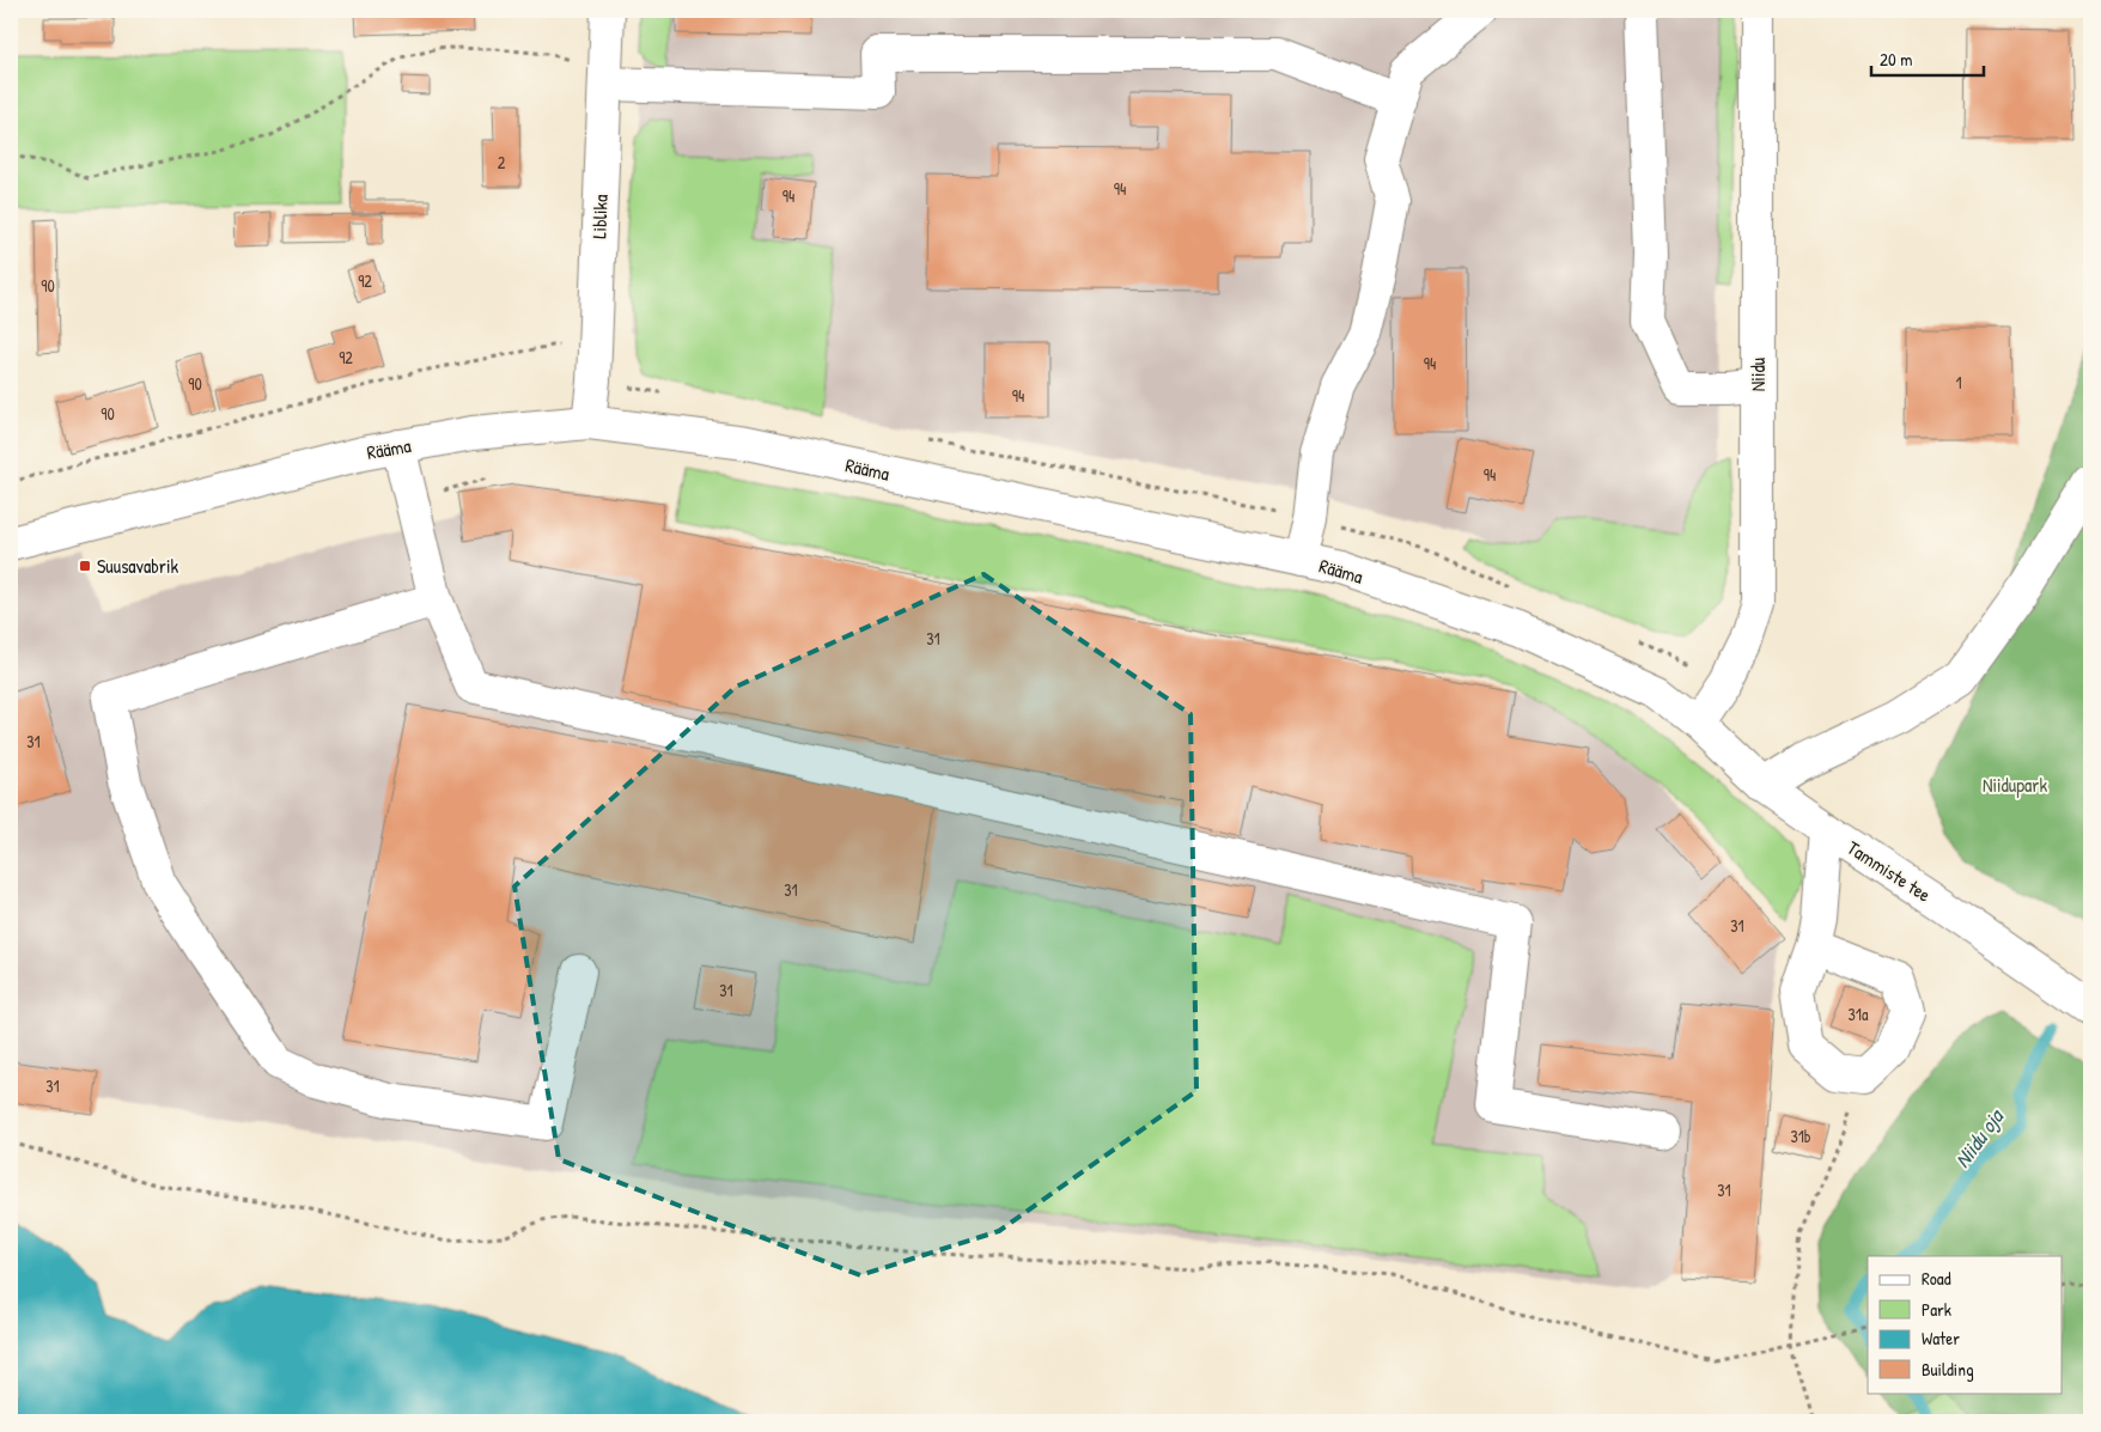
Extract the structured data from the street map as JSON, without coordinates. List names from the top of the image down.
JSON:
{
  "streets": {
    "main road": [
      "Liblika",
      "Niidu",
      "Rääma",
      "Tammiste tee"
    ]
  },
  "crossings": [
    ["Liblika", "Rääma"],
    ["Niidu", "Rääma"],
    ["Niidu", "Tammiste tee"],
    ["Rääma", "Tammiste tee"]
  ],
  "water": ["Niidu oja"],
  "parks": ["Niidupark"],
  "places": {
    "transit": ["Suusavabrik"]
  },
  "house_numbers": [
    "2",
    "94",
    "94",
    "92",
    "90",
    "92",
    "94",
    "1",
    "90",
    "94",
    "90",
    "94",
    "31",
    "31",
    "31",
    "31",
    "31",
    "31a",
    "31",
    "31b",
    "31"
  ],
  "legend": [
    "Road",
    "Park",
    "Water",
    "Building"
  ],
  "scale_bar": "20 m"
}
